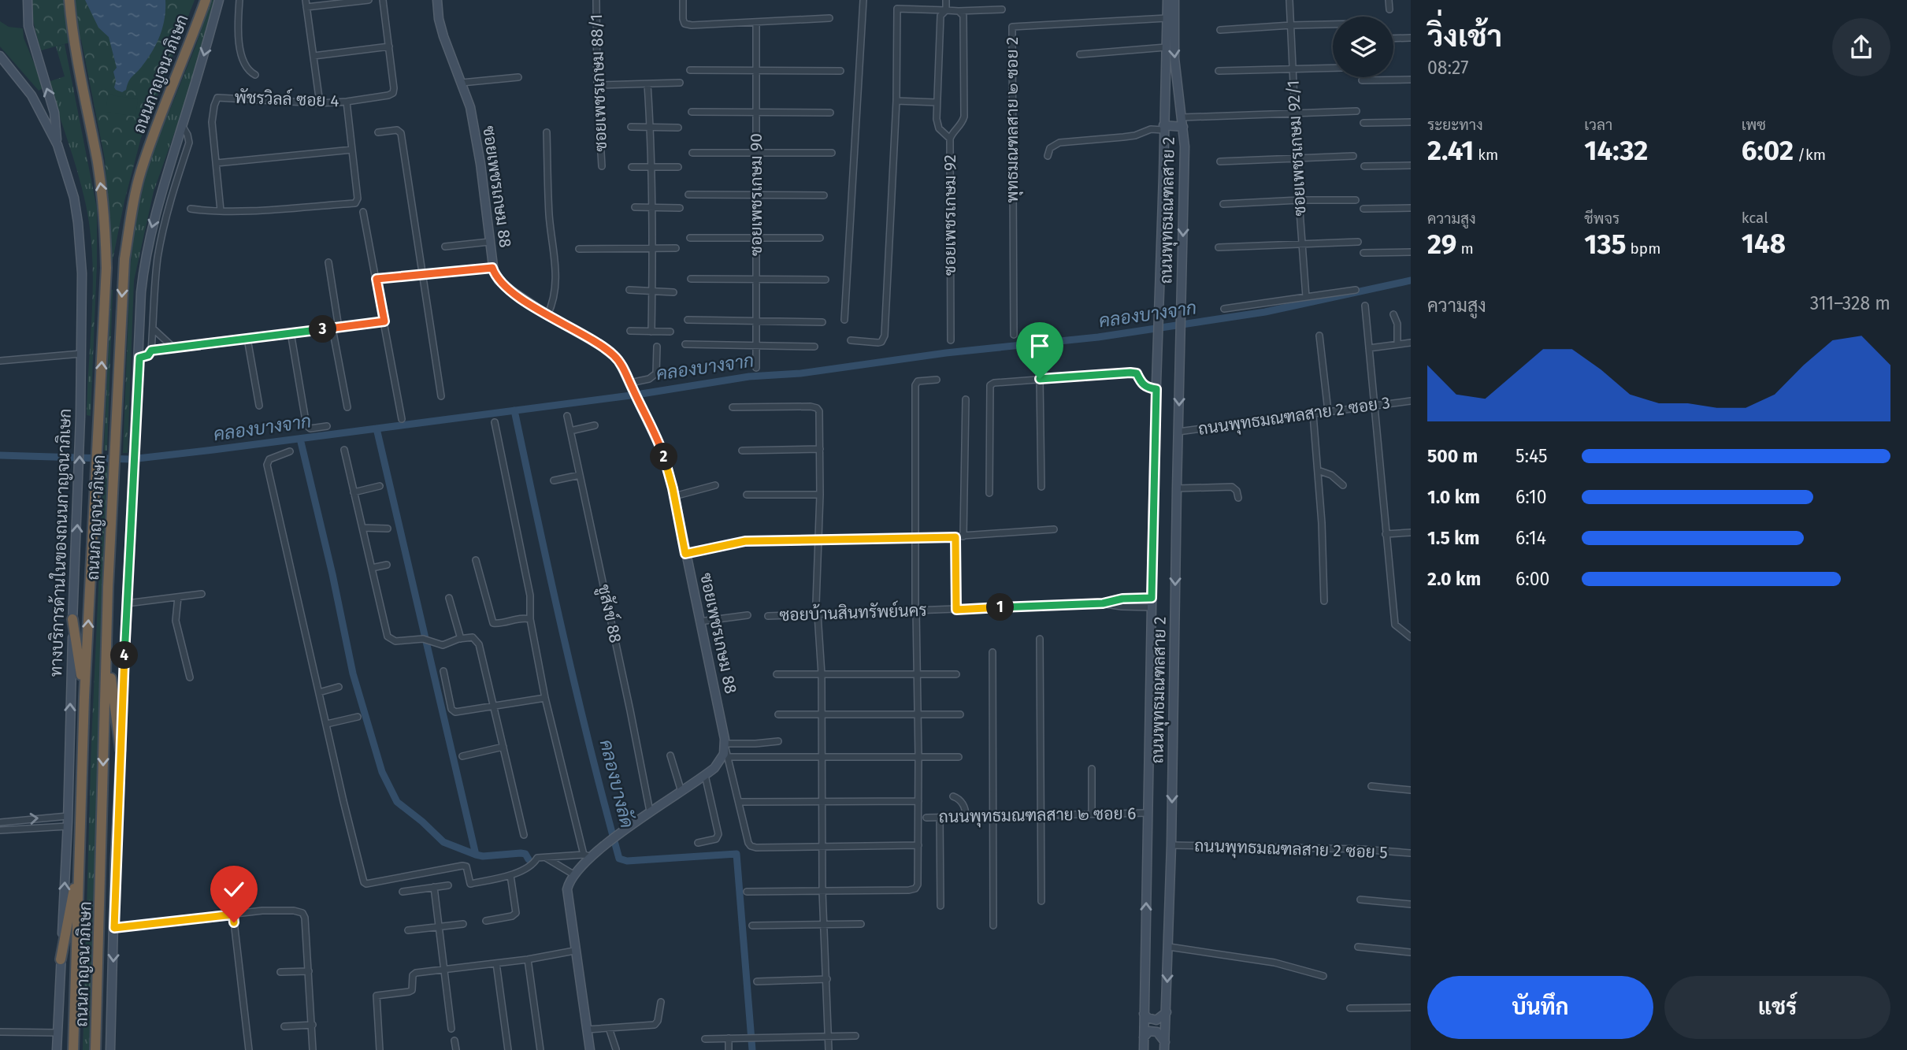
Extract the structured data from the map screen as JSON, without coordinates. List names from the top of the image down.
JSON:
{
  "streets": {
    "highway": ["ถนนกาญจนาภิเษก"],
    "main road": ["ซอยเพชรเกษม 88", "ถนนพุทธมณฑลสาย 2", "ทางบริการด้านในของถนนกาญจนาภิเษก"],
    "street": [
      "ซอยเพชรเกษม 88/1",
      "พัชรวิลล์ ซอย 4",
      "พุทธมณฑลสาย ๒ ซอย 2",
      "ซอยเพชรเกษม 92/1",
      "ซอยเพชรเกษม 90",
      "ซอยเพชรเกษม 92",
      "ถนนพุทธมณฑลสาย 2 ซอย 3",
      "ซอยบ้านสินทรัพย์นคร",
      "ชูสังข์ 88",
      "ถนนพุทธมณฑลสาย ๒ ซอย 6",
      "ถนนพุทธมณฑลสาย 2 ซอย 5"
    ]
  },
  "crossings": [
    ["พุทธมณฑลสาย ๒ ซอย 2", "ถนนพุทธมณฑลสาย 2"],
    ["ถนนพุทธมณฑลสาย 2", "ถนนพุทธมณฑลสาย 2 ซอย 3"],
    ["ถนนพุทธมณฑลสาย 2", "ถนนพุทธมณฑลสาย ๒ ซอย 6"],
    ["ถนนพุทธมณฑลสาย 2", "ถนนพุทธมณฑลสาย 2 ซอย 5"]
  ],
  "water": ["คลองบางจาก", "คลองบางลัด"],
  "page": {
    "heading": ["วิ่งเช้า", "08:27"],
    "stats": [
      ["ระยะทาง", "2.41 km"],
      ["เวลา", "14:32"],
      ["เพซ", "6:02 /km"],
      ["ความสูง", "29 m"],
      ["ชีพจร", "135 bpm"],
      ["kcal", "148"]
    ],
    "chart": ["ความสูง", "311–328 m"],
    "pins": [
      "3",
      "2",
      "1",
      "4"
    ],
    "list": [
      {
        "name": "500 m",
        "note": "5:45"
      },
      {
        "name": "1.0 km",
        "note": "6:10"
      },
      {
        "name": "1.5 km",
        "note": "6:14"
      },
      {
        "name": "2.0 km",
        "note": "6:00"
      }
    ],
    "buttons": ["บันทึก", "แชร์"]
  }
}
